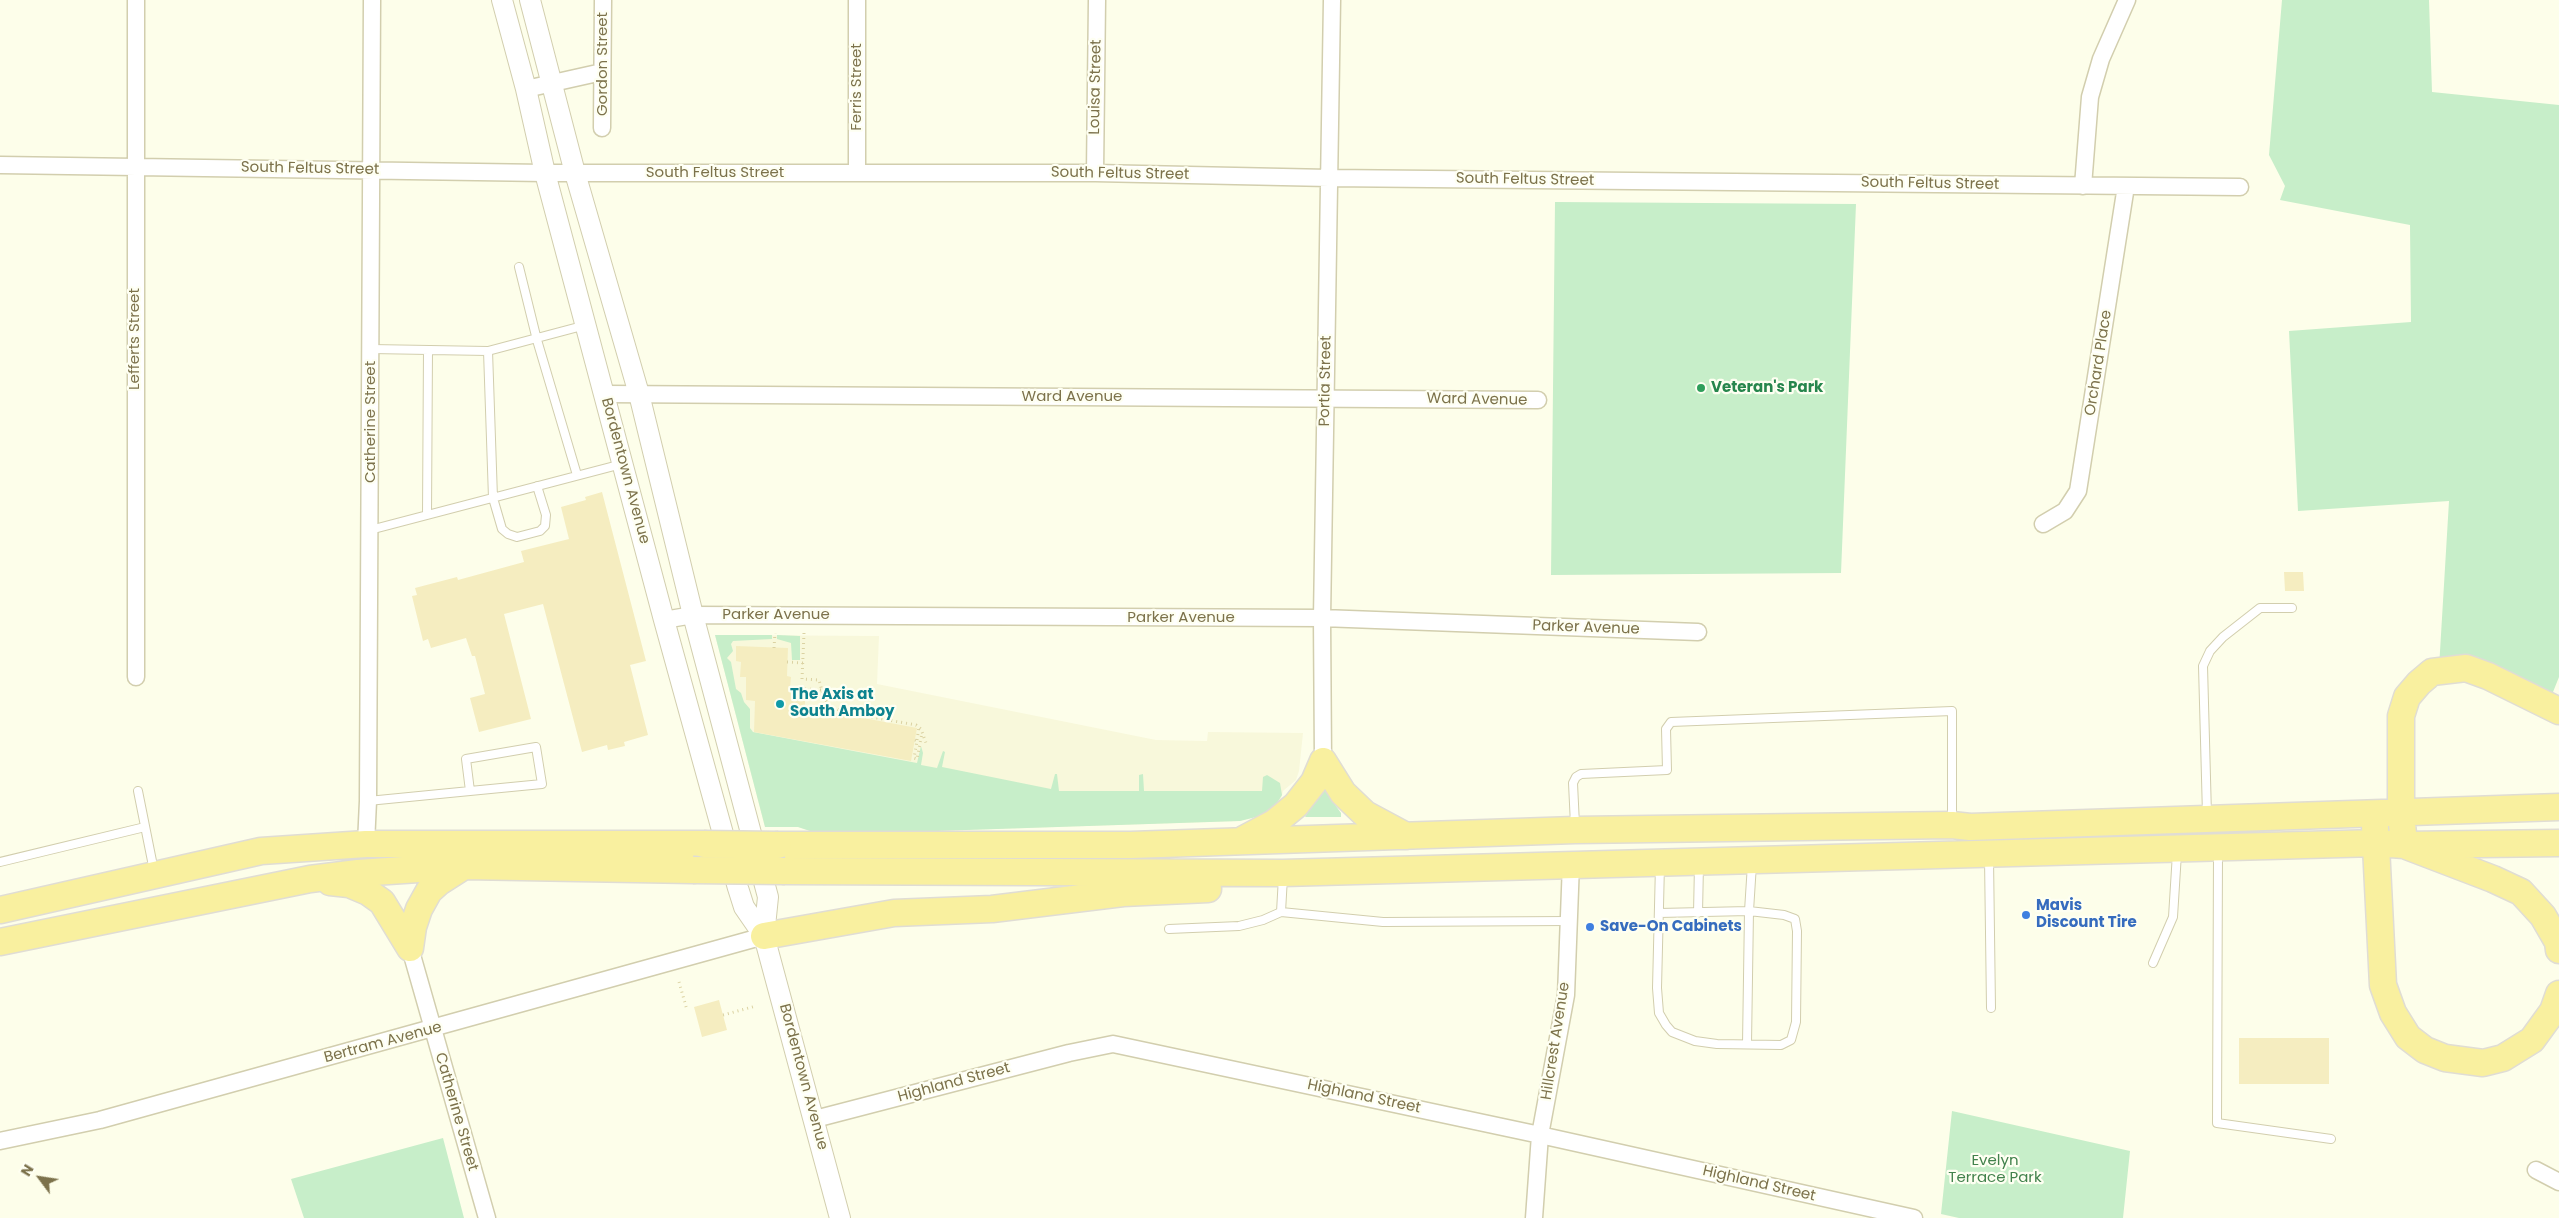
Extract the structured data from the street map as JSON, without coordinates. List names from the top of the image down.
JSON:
{
  "streets": {
    "street": [
      "Gordon Street",
      "Ferris Street",
      "Louisa Street",
      "South Feltus Street",
      "Lefferts Street",
      "Orchard Place",
      "Portia Street",
      "Ward Avenue",
      "Catherine Street",
      "Bordentown Avenue",
      "Parker Avenue",
      "Hillcrest Avenue",
      "Bertram Avenue",
      "Highland Street"
    ]
  },
  "crossings": [
    ["Ferris Street", "South Feltus Street"],
    ["Louisa Street", "South Feltus Street"],
    ["South Feltus Street", "Lefferts Street"],
    ["South Feltus Street", "Orchard Place"],
    ["South Feltus Street", "Portia Street"],
    ["South Feltus Street", "Catherine Street"],
    ["South Feltus Street", "Bordentown Avenue"],
    ["Portia Street", "Ward Avenue"],
    ["Portia Street", "Parker Avenue"],
    ["Ward Avenue", "Bordentown Avenue"],
    ["Catherine Street", "Bertram Avenue"],
    ["Bordentown Avenue", "Parker Avenue"],
    ["Bordentown Avenue", "Bertram Avenue"],
    ["Bordentown Avenue", "Highland Street"],
    ["Hillcrest Avenue", "Highland Street"]
  ],
  "parks": ["Evelyn Terrace Park"],
  "places": [
    "Veteran's Park",
    "The Axis at South Amboy",
    "Mavis Discount Tire",
    "Save-On Cabinets"
  ],
  "north": "top left"
}
